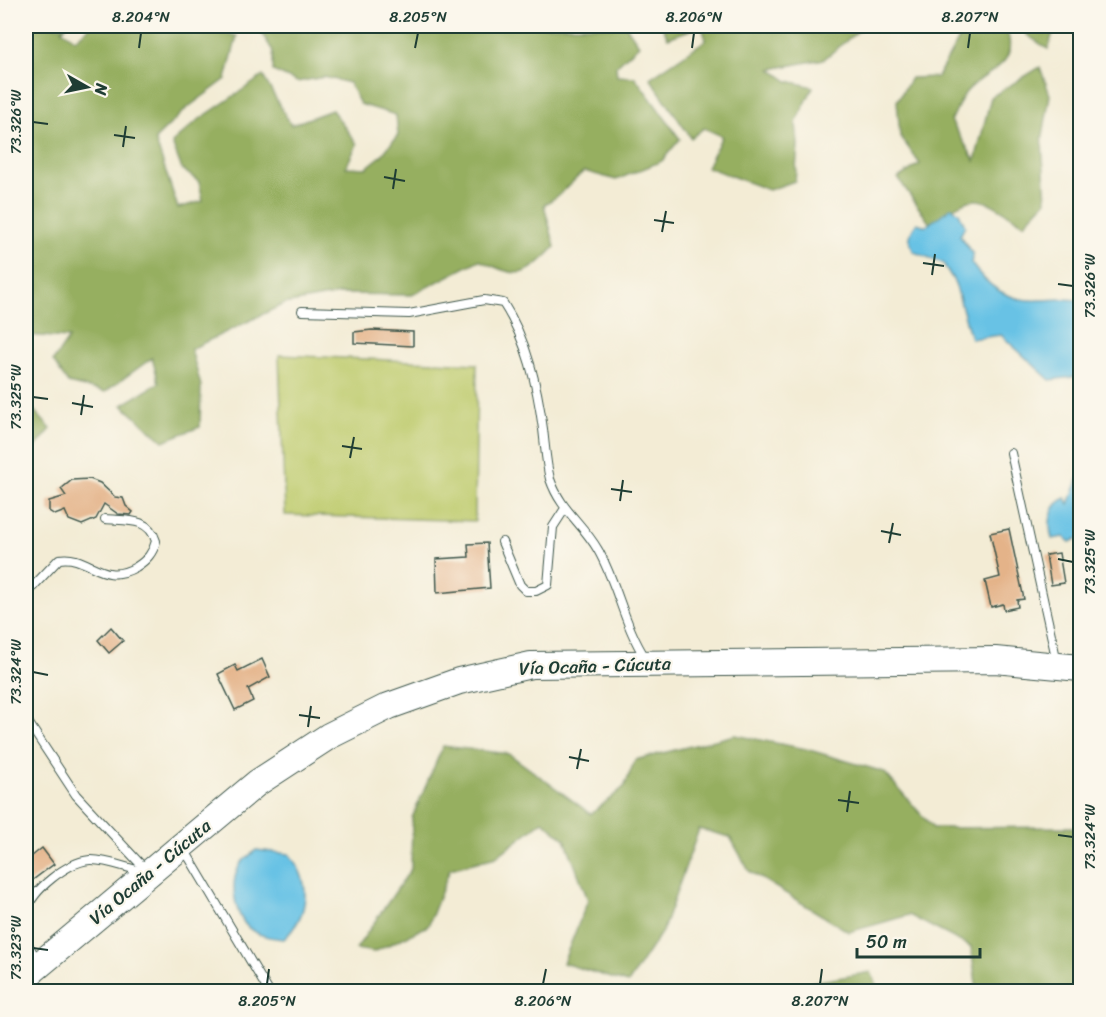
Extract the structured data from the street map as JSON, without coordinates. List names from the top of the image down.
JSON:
{
  "streets": {
    "main road": ["Vía Ocaña - Cúcuta"]
  },
  "scale_bar": "50 m",
  "north": "right",
  "coordinates": [
    "8.204°N",
    "8.205°N",
    "8.206°N",
    "8.207°N",
    "73.326°W",
    "73.325°W",
    "73.324°W",
    "73.323°W"
  ]
}
